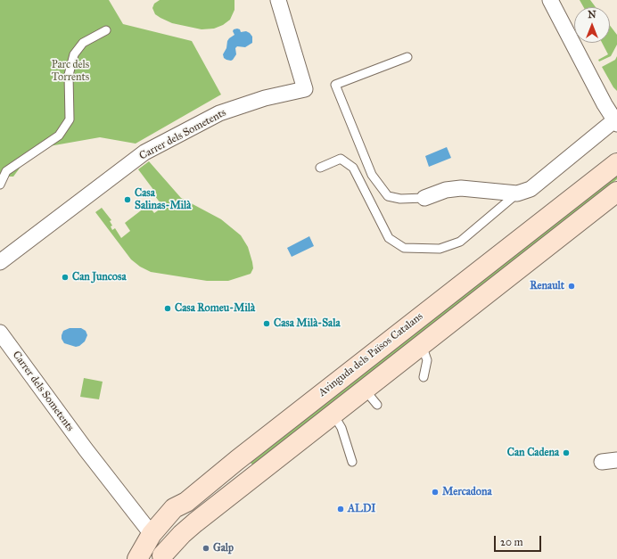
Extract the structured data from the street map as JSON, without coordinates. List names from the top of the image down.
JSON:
{
  "streets": {
    "street": ["Carrer dels Sometents", "Avinguda dels Països Catalans"]
  },
  "crossings": [
    ["Carrer dels Sometents", "Avinguda dels Països Catalans"]
  ],
  "parks": ["Parc dels Torrents"],
  "places": [
    "Casa Salinas-Milà",
    "Can Juncosa",
    "Renault",
    "Casa Romeu-Milà",
    "Casa Milà-Sala",
    "Can Cadena",
    "Mercadona",
    "ALDI",
    "Galp"
  ],
  "scale_bar": "20 m",
  "north": "top"
}
